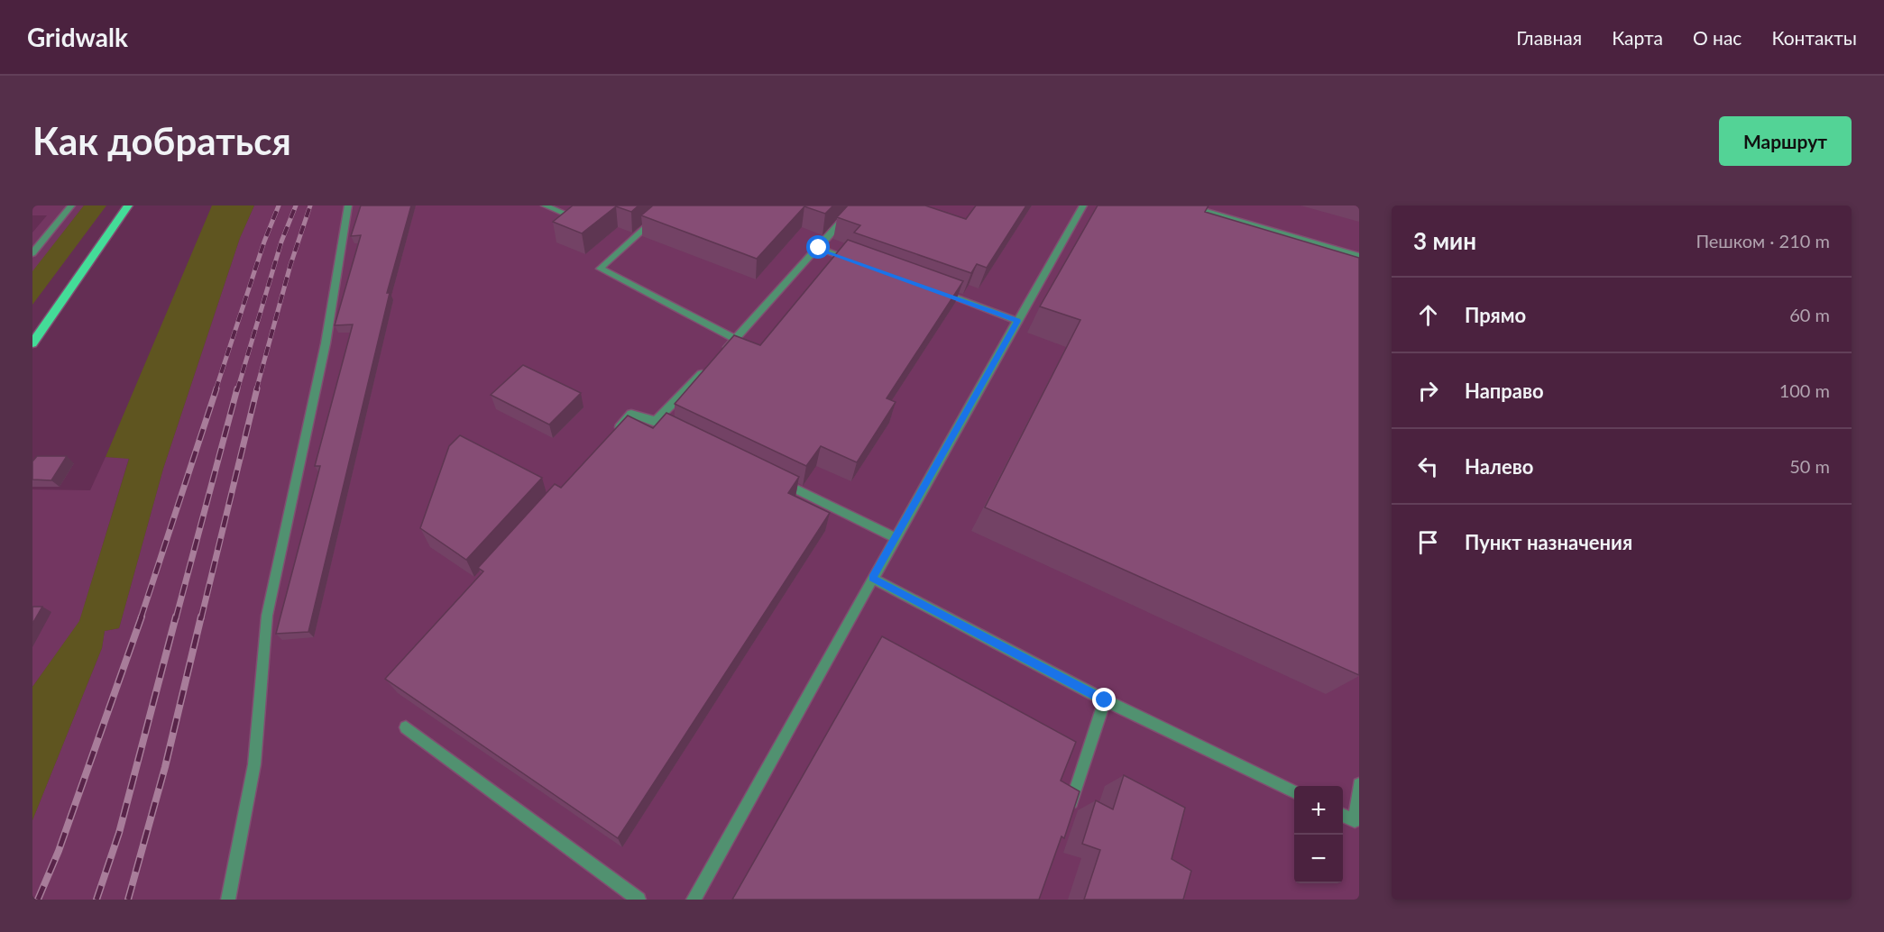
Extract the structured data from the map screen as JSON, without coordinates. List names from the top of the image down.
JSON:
{
  "page": {
    "header": "Gridwalk",
    "nav": [
      "Главная",
      "Карта",
      "О нас",
      "Контакты"
    ],
    "buttons": "Маршрут",
    "title": "Как добраться",
    "heading": ["3 мин", "Пешком · 210 m"],
    "list": [
      ["Прямо", "60 m"],
      ["Направо", "100 m"],
      ["Налево", "50 m"],
      "Пункт назначения"
    ],
    "map_buttons": ["+", "−"]
  }
}
